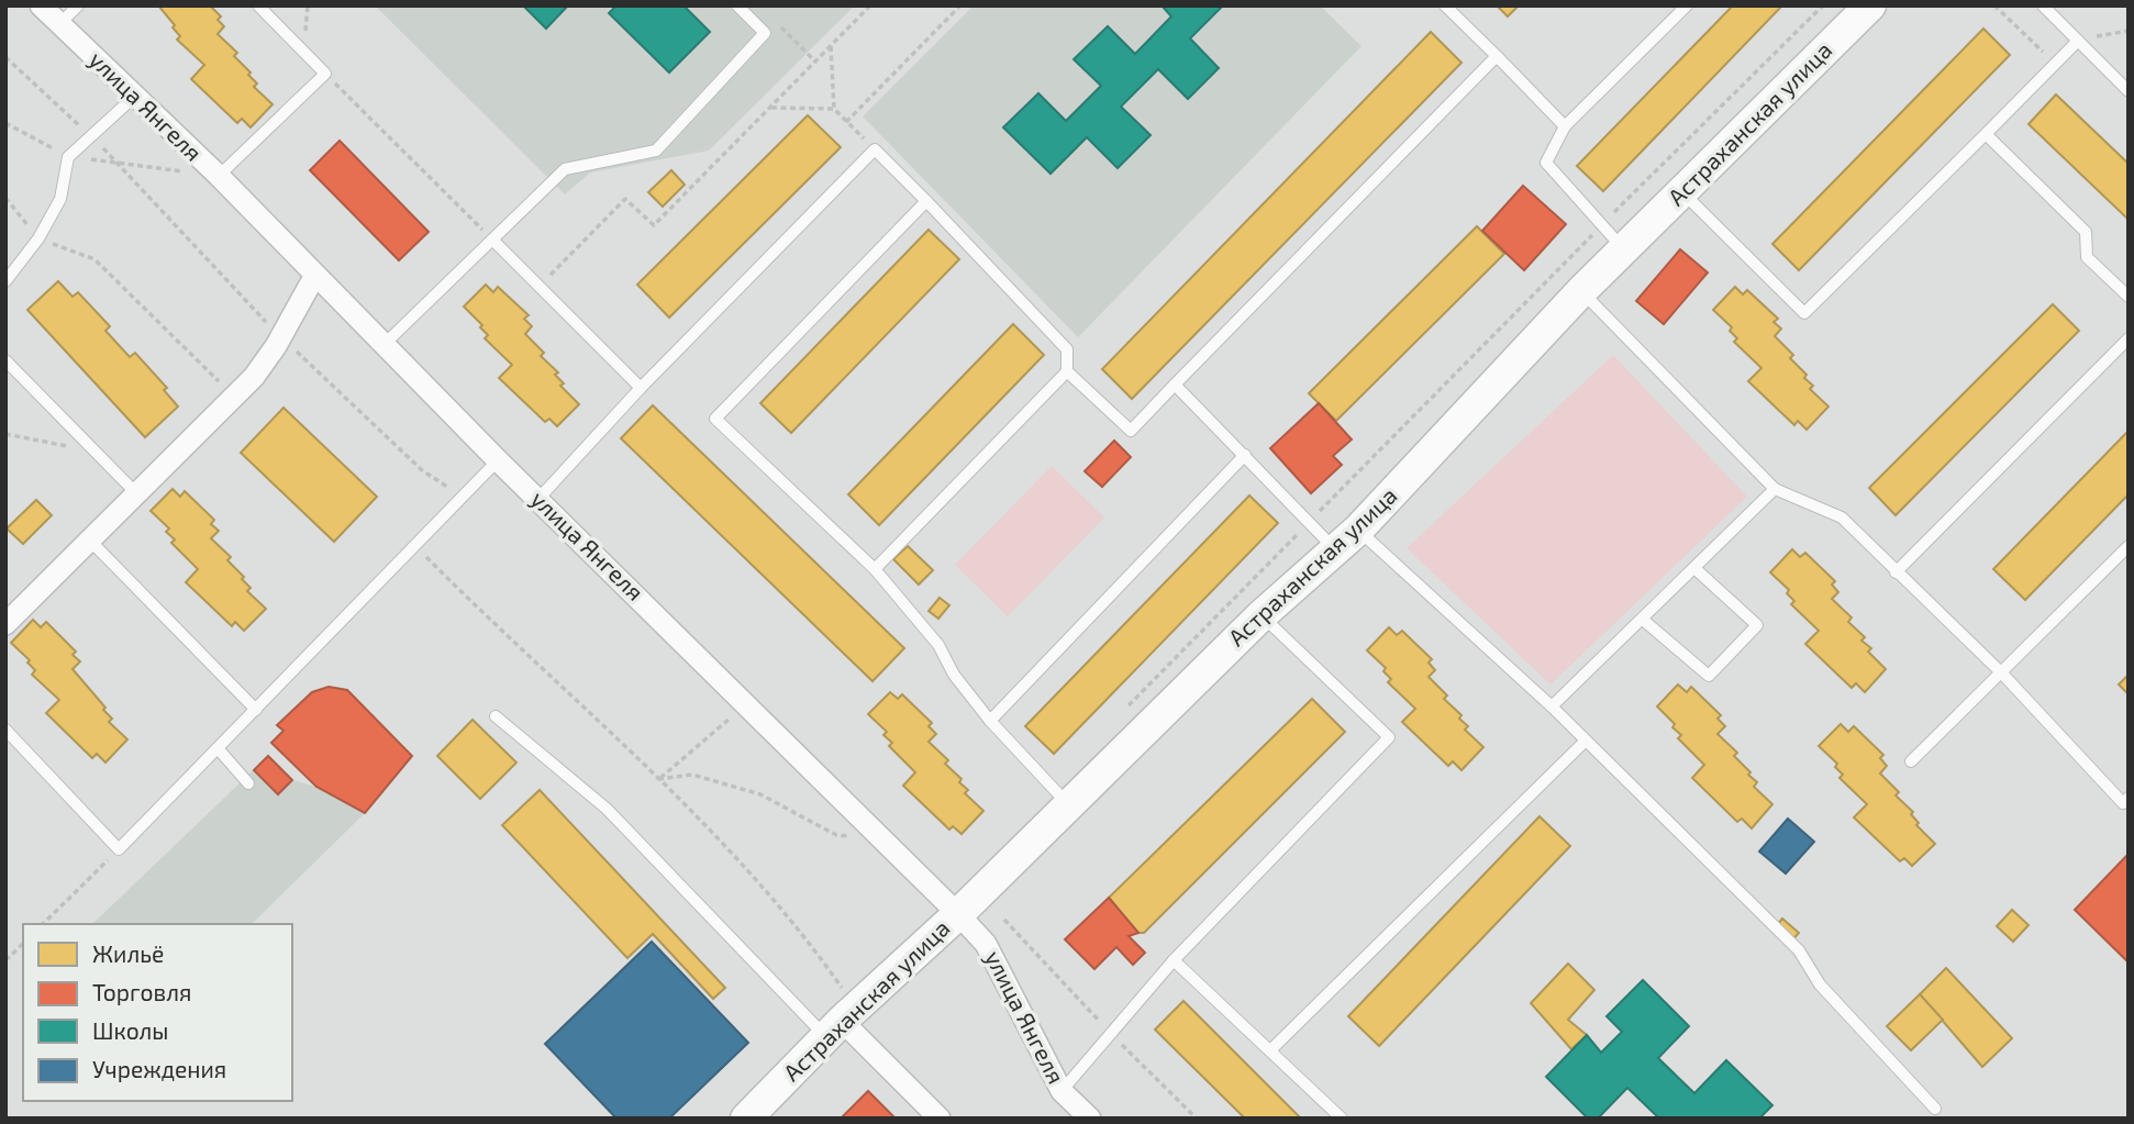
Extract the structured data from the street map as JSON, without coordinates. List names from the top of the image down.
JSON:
{
  "streets": {
    "street": ["улица Янгеля", "Астраханская улица"]
  },
  "crossings": [
    ["улица Янгеля", "Астраханская улица"]
  ],
  "legend": [
    "Жильё",
    "Торговля",
    "Школы",
    "Учреждения"
  ]
}
